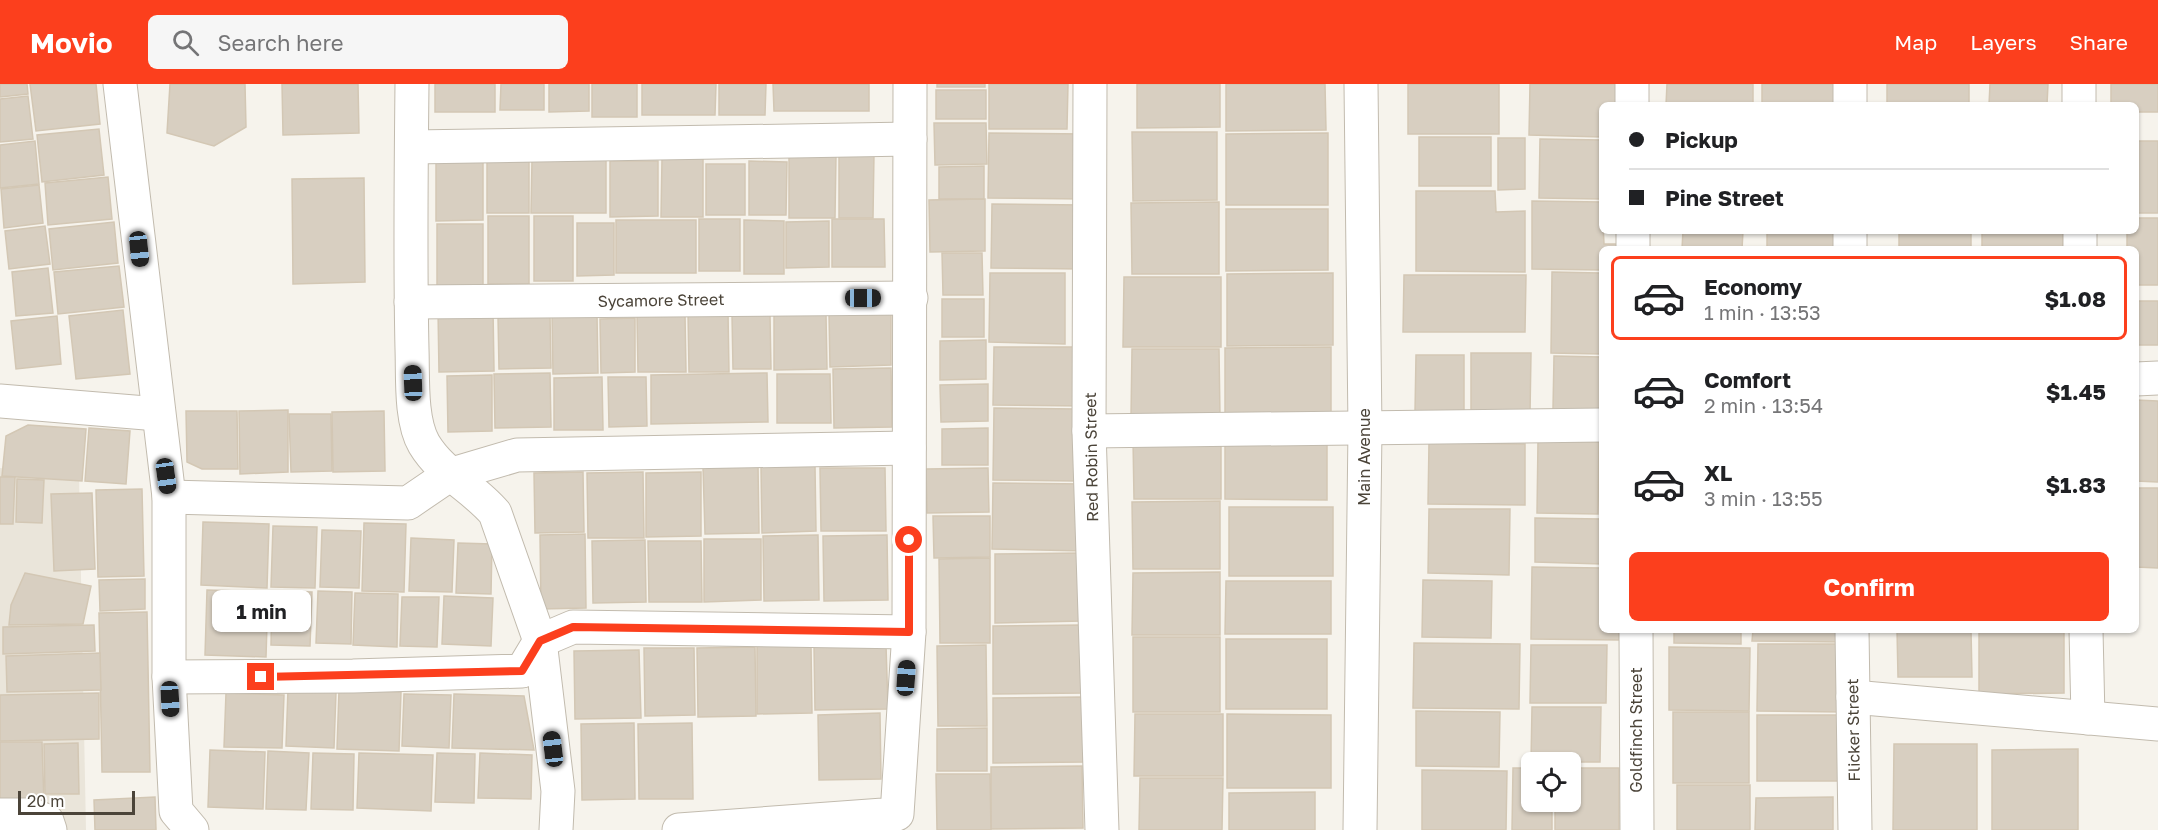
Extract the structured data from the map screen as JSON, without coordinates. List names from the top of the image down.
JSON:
{
  "streets": {
    "street": [
      "Sycamore Street",
      "Red Robin Street",
      "Main Avenue",
      "Goldfinch Street",
      "Flicker Street"
    ]
  },
  "scale_bar": "20 m",
  "page": {
    "header": "Movio",
    "search": "Search here",
    "nav": ["Map", "Layers", "Share"],
    "banner": ["Pickup", "Pine Street"],
    "list": [
      {
        "name": "Economy",
        "note": "1 min · 13:53",
        "value": "$1.08"
      },
      {
        "name": "Comfort",
        "note": "2 min · 13:54",
        "value": "$1.45"
      },
      {
        "name": "XL",
        "note": "3 min · 13:55",
        "value": "$1.83"
      }
    ],
    "buttons": "Confirm",
    "bubble": "1 min",
    "scale": "20 m"
  }
}
